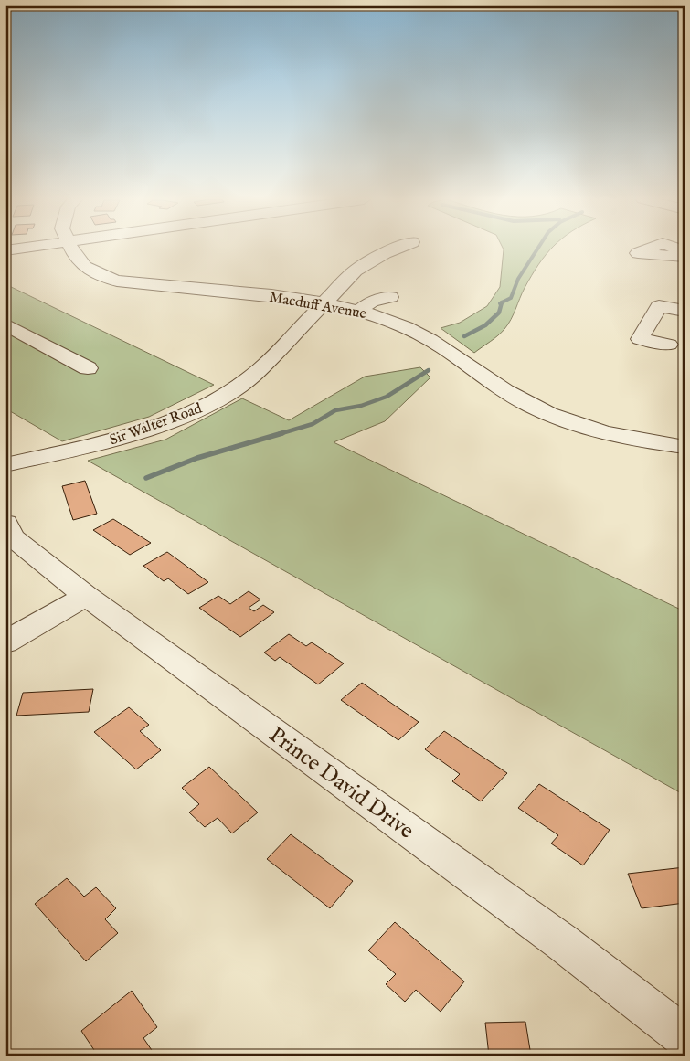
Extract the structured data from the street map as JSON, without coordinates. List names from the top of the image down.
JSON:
{
  "streets": {
    "street": ["Macduff Avenue", "Sir Walter Road", "Prince David Drive"]
  },
  "crossings": [
    ["Macduff Avenue", "Sir Walter Road"]
  ]
}
